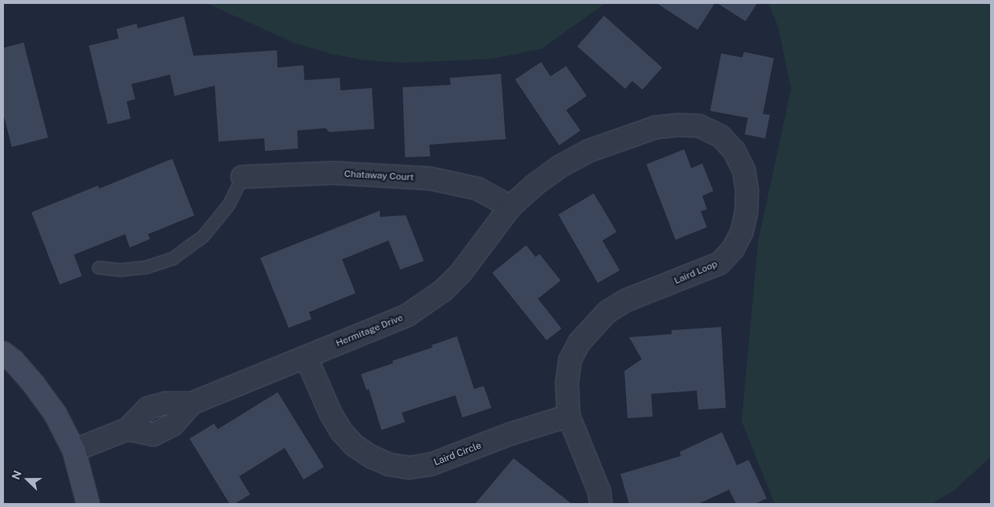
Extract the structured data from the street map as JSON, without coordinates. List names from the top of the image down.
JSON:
{
  "streets": {
    "street": [
      "Chataway Court",
      "Laird Loop",
      "Hermitage Drive",
      "Laird Circle"
    ]
  },
  "crossings": [
    ["Chataway Court", "Laird Loop"],
    ["Chataway Court", "Hermitage Drive"],
    ["Laird Loop", "Hermitage Drive"],
    ["Laird Loop", "Laird Circle"],
    ["Hermitage Drive", "Laird Circle"]
  ],
  "north": "left"
}
